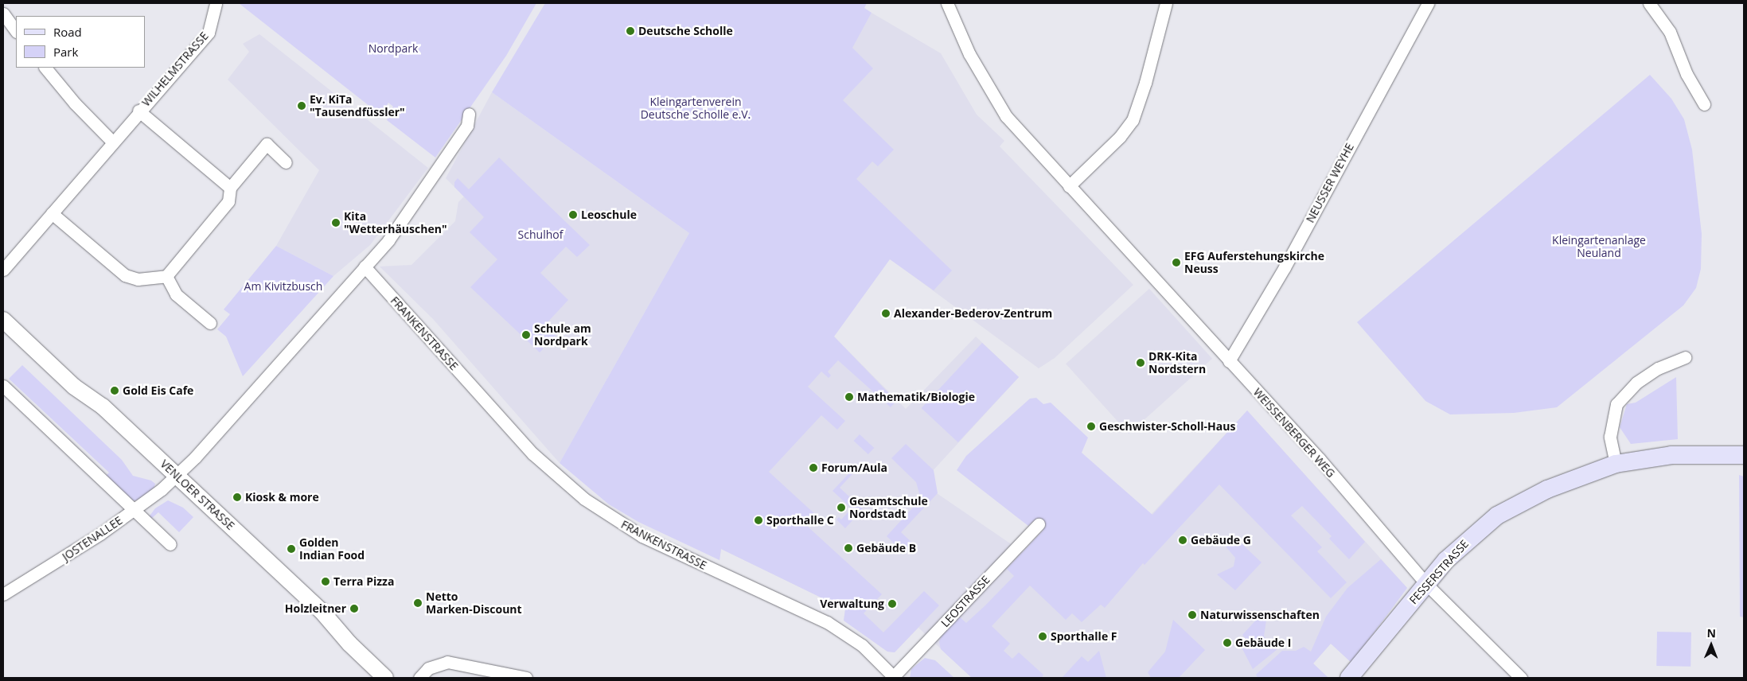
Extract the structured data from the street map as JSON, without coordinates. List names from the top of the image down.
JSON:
{
  "streets": {
    "main road": ["VENLOER STRASSE", "FESSERSTRASSE"],
    "street": [
      "WILHELMSTRASSE",
      "NEUSSER WEYHE",
      "FRANKENSTRASSE",
      "WEISSENBERGER WEG",
      "JOSTENALLEE",
      "LEOSTRASSE"
    ]
  },
  "crossings": [
    ["NEUSSER WEYHE", "WEISSENBERGER WEG"],
    ["FRANKENSTRASSE", "LEOSTRASSE"],
    ["WEISSENBERGER WEG", "FESSERSTRASSE"],
    ["VENLOER STRASSE", "JOSTENALLEE"]
  ],
  "parks": [
    "Nordpark",
    "Kleingartenverein Deutsche Scholle e.V.",
    "Schulhof",
    "Kleingartenanlage Neuland",
    "Am Kivitzbusch"
  ],
  "places": [
    "Deutsche Scholle",
    "Ev. KiTa \"Tausendfüssler\"",
    "Leoschule",
    "Kita \"Wetterhäuschen\"",
    "EFG Auferstehungskirche Neuss",
    "Alexander-Bederov-Zentrum",
    "Schule am Nordpark",
    "DRK-Kita Nordstern",
    "Gold Eis Cafe",
    "Mathematik/Biologie",
    "Geschwister-Scholl-Haus",
    "Forum/Aula",
    "Kiosk & more",
    "Gesamtschule Nordstadt",
    "Sporthalle C",
    "Gebäude G",
    "Gebäude B",
    "Golden Indian Food",
    "Terra Pizza",
    "Netto Marken-Discount",
    "Verwaltung",
    "Holzleitner",
    "Naturwissenschaften",
    "Sporthalle F",
    "Gebäude I"
  ],
  "legend": ["Road", "Park"],
  "north": "top"
}
